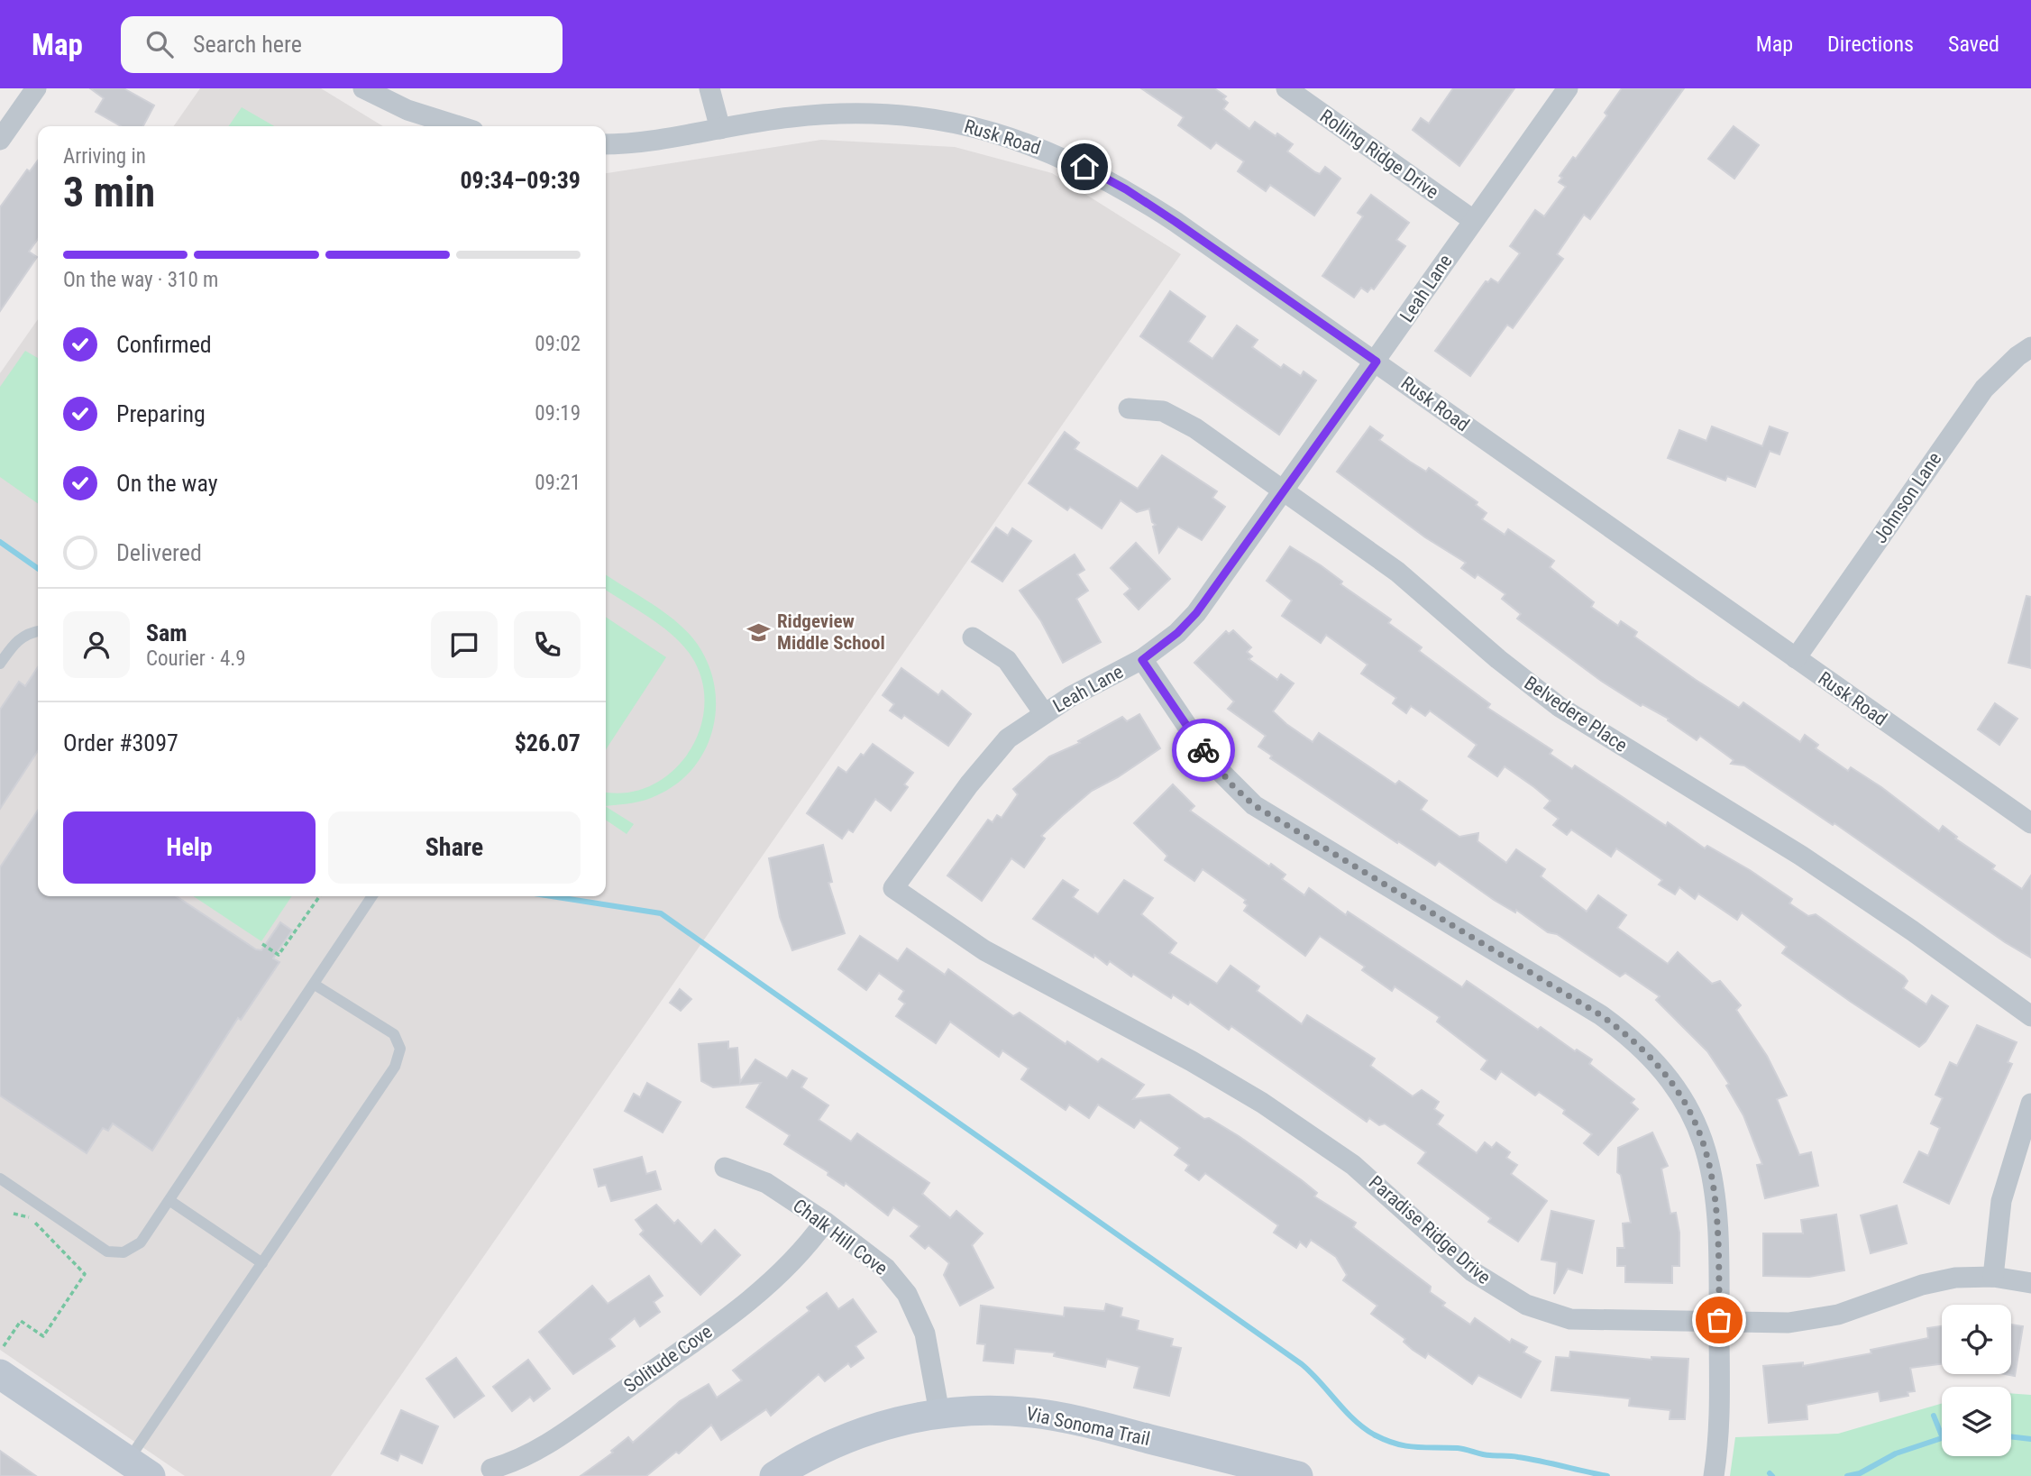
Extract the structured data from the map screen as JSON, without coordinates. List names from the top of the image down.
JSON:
{
  "streets": {
    "street": [
      "Rusk Road",
      "Rolling Ridge Drive",
      "Leah Lane",
      "Johnson Lane",
      "Belvedere Place",
      "Paradise Ridge Drive",
      "Chalk Hill Cove",
      "Solitude Cove",
      "Via Sonoma Trail"
    ]
  },
  "crossings": [
    ["Rusk Road", "Leah Lane"],
    ["Rusk Road", "Johnson Lane"],
    ["Rolling Ridge Drive", "Leah Lane"],
    ["Leah Lane", "Belvedere Place"],
    ["Leah Lane", "Paradise Ridge Drive"],
    ["Chalk Hill Cove", "Solitude Cove"],
    ["Chalk Hill Cove", "Via Sonoma Trail"]
  ],
  "places": {
    "school or university": ["Ridgeview Middle School"]
  },
  "page": {
    "header": "Map",
    "search": "Search here",
    "nav": ["Map", "Directions", "Saved"],
    "heading": ["3 min", "Arriving in", "09:34–09:39"],
    "panel": [
      "Sam",
      "Courier · 4.9",
      "Order #3097",
      "$26.07"
    ],
    "bar": "On the way · 310 m",
    "list": [
      ["Confirmed", "09:02"],
      ["Preparing", "09:19"],
      ["On the way", "09:21"],
      "Delivered"
    ],
    "buttons": ["Help", "Share"]
  }
}
